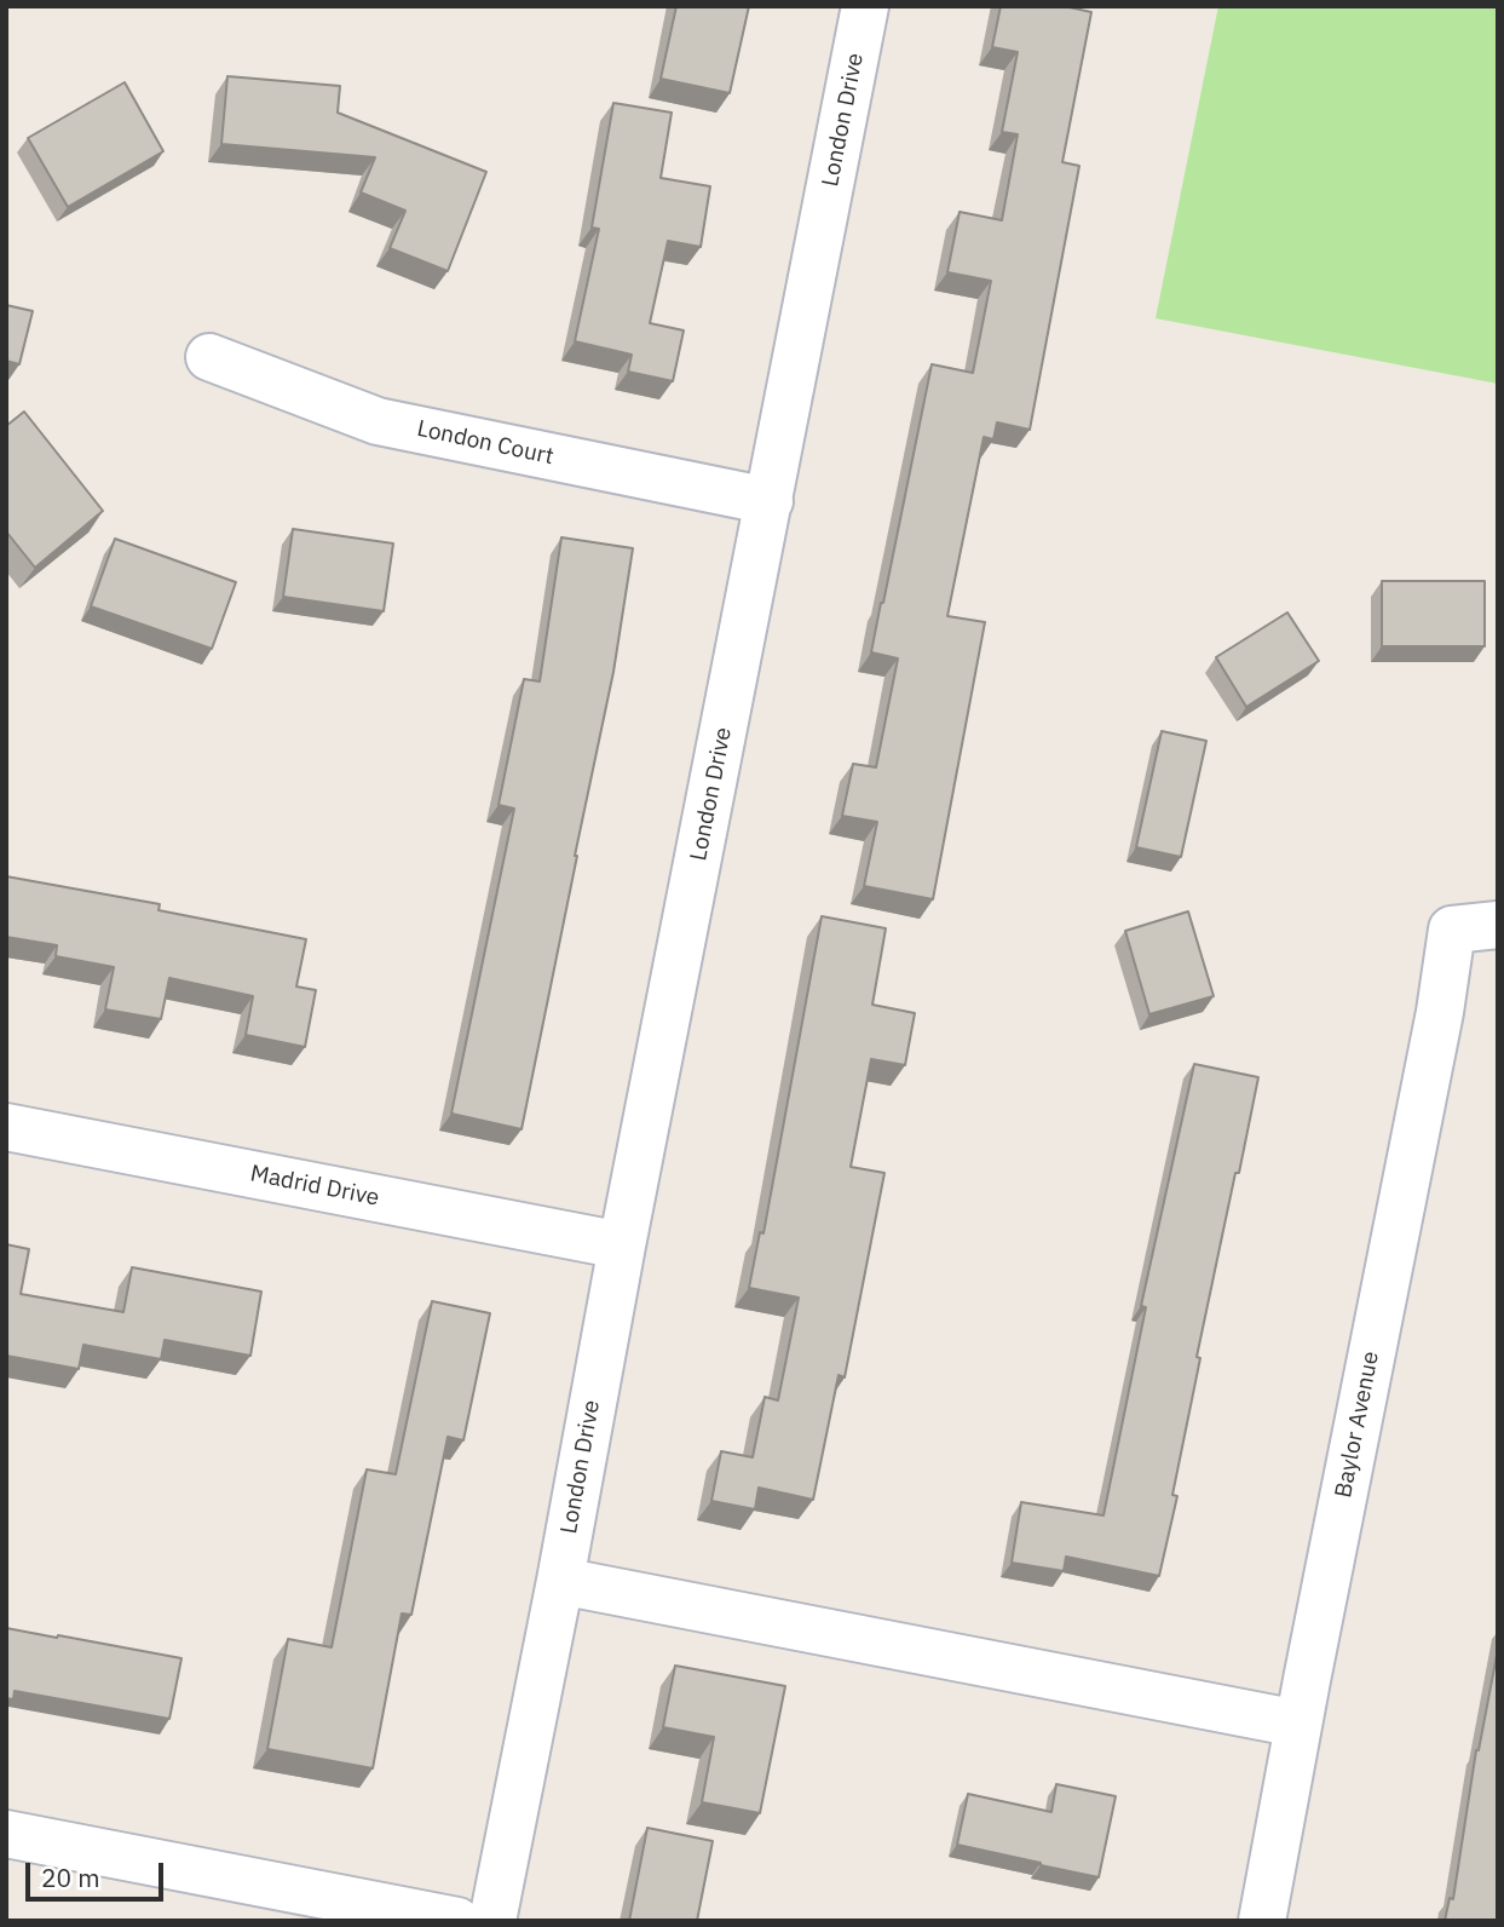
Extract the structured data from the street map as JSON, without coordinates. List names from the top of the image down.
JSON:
{
  "streets": {
    "street": [
      "London Drive",
      "London Court",
      "Madrid Drive",
      "Baylor Avenue"
    ]
  },
  "crossings": [
    ["London Drive", "London Court"],
    ["London Drive", "Madrid Drive"]
  ],
  "scale_bar": "20 m"
}
